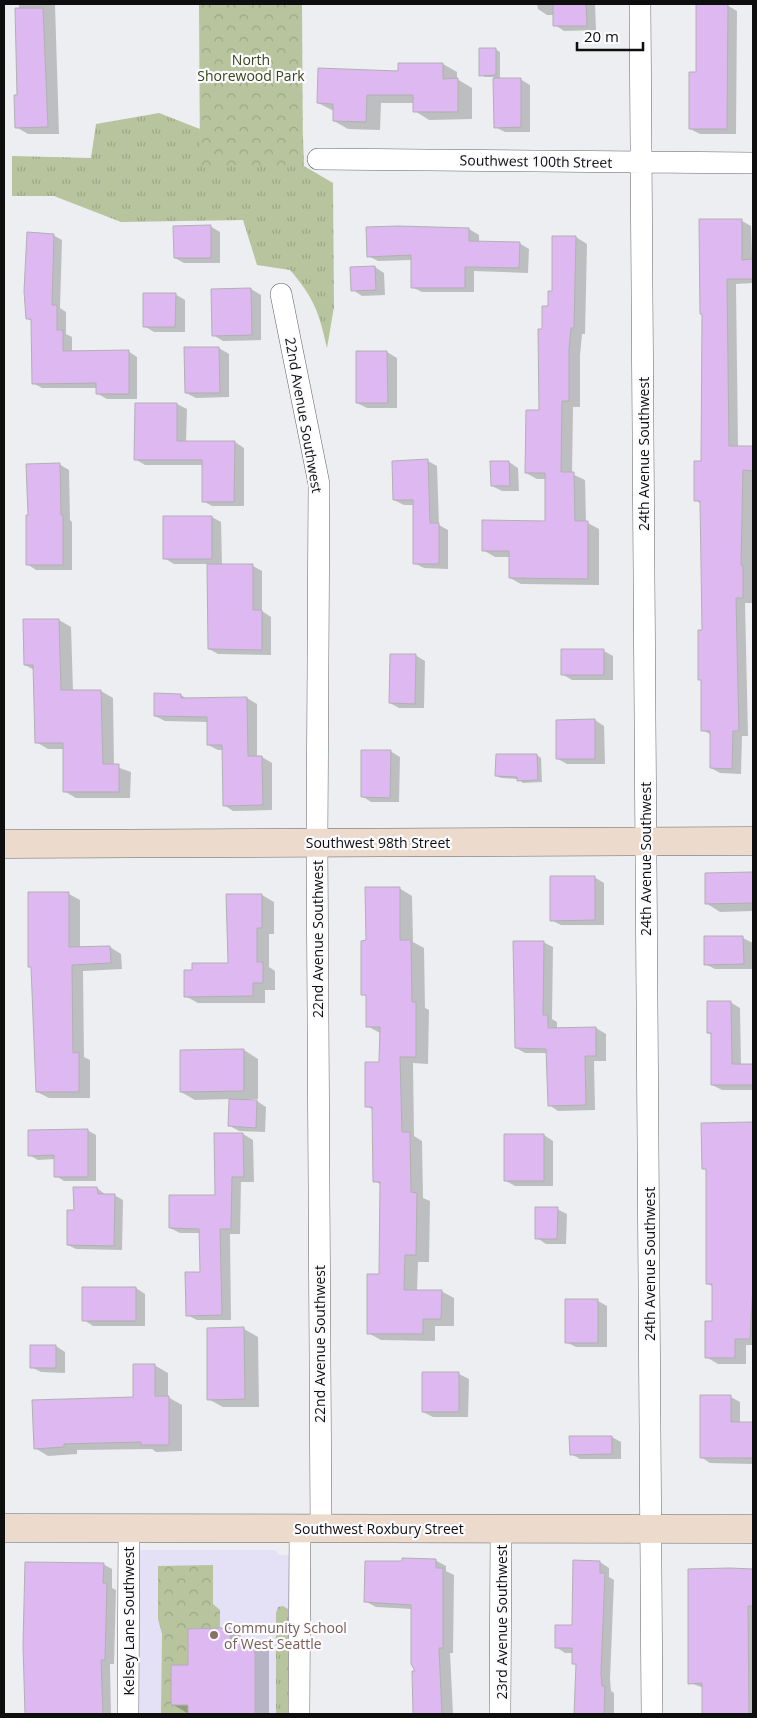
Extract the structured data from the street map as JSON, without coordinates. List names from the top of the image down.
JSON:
{
  "streets": {
    "street": [
      "Southwest 100th Street",
      "22nd Avenue Southwest",
      "24th Avenue Southwest",
      "Southwest 98th Street",
      "Southwest Roxbury Street",
      "Kelsey Lane Southwest",
      "23rd Avenue Southwest"
    ]
  },
  "crossings": [
    ["Southwest 100th Street", "24th Avenue Southwest"],
    ["22nd Avenue Southwest", "Southwest 98th Street"],
    ["22nd Avenue Southwest", "Southwest Roxbury Street"],
    ["24th Avenue Southwest", "Southwest 98th Street"],
    ["24th Avenue Southwest", "Southwest Roxbury Street"],
    ["Southwest Roxbury Street", "Kelsey Lane Southwest"],
    ["Southwest Roxbury Street", "23rd Avenue Southwest"]
  ],
  "parks": ["North Shorewood Park"],
  "places": ["Community School of West Seattle"],
  "scale_bar": "20 m"
}
